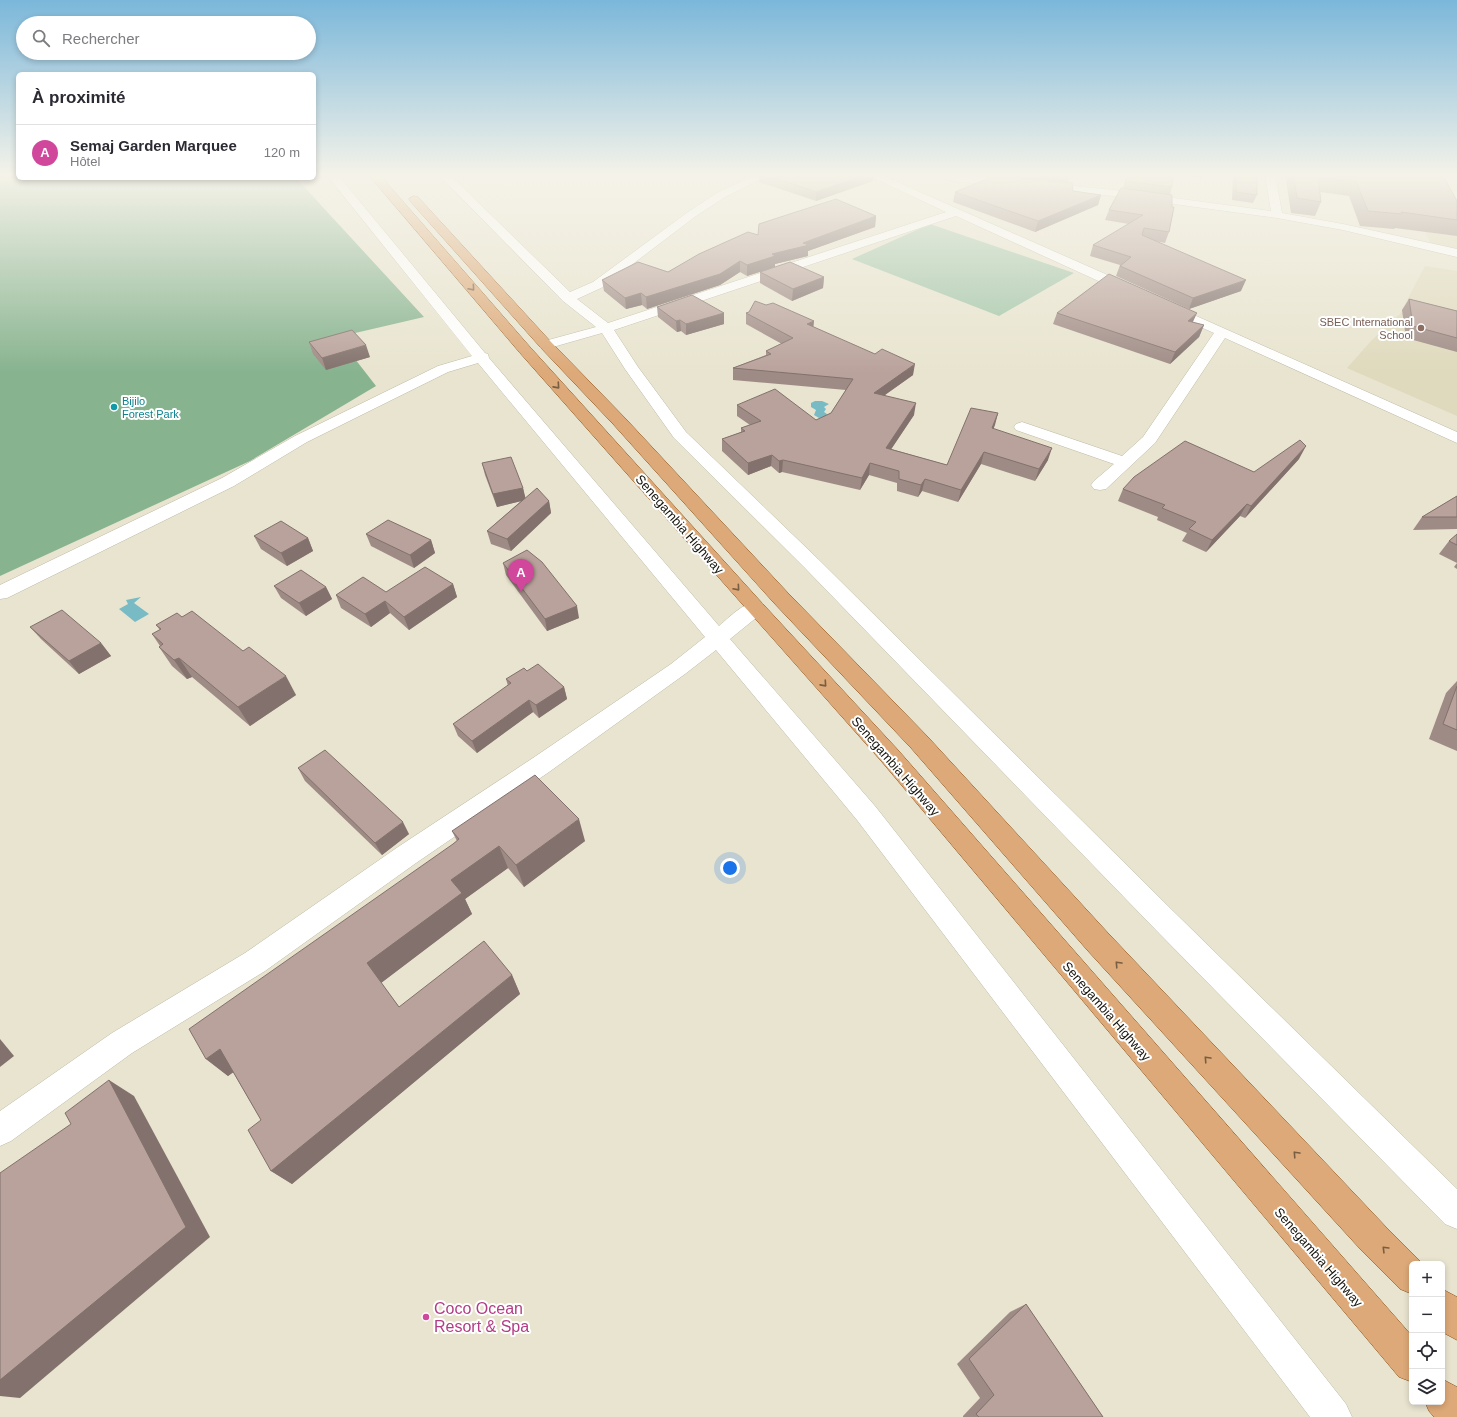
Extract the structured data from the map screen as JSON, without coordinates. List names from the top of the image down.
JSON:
{
  "streets": {
    "main road": ["Senegambia Highway"]
  },
  "places": ["SBEC International School", "Bijilo Forest Park", "Coco Ocean Resort & Spa"],
  "page": {
    "search": "Rechercher",
    "heading": "À proximité",
    "list": [
      {
        "mark": "A",
        "name": "Semaj Garden Marquee",
        "note": "Hôtel",
        "value": "120 m"
      }
    ],
    "pins": "A",
    "map_buttons": ["+", "−"]
  }
}
